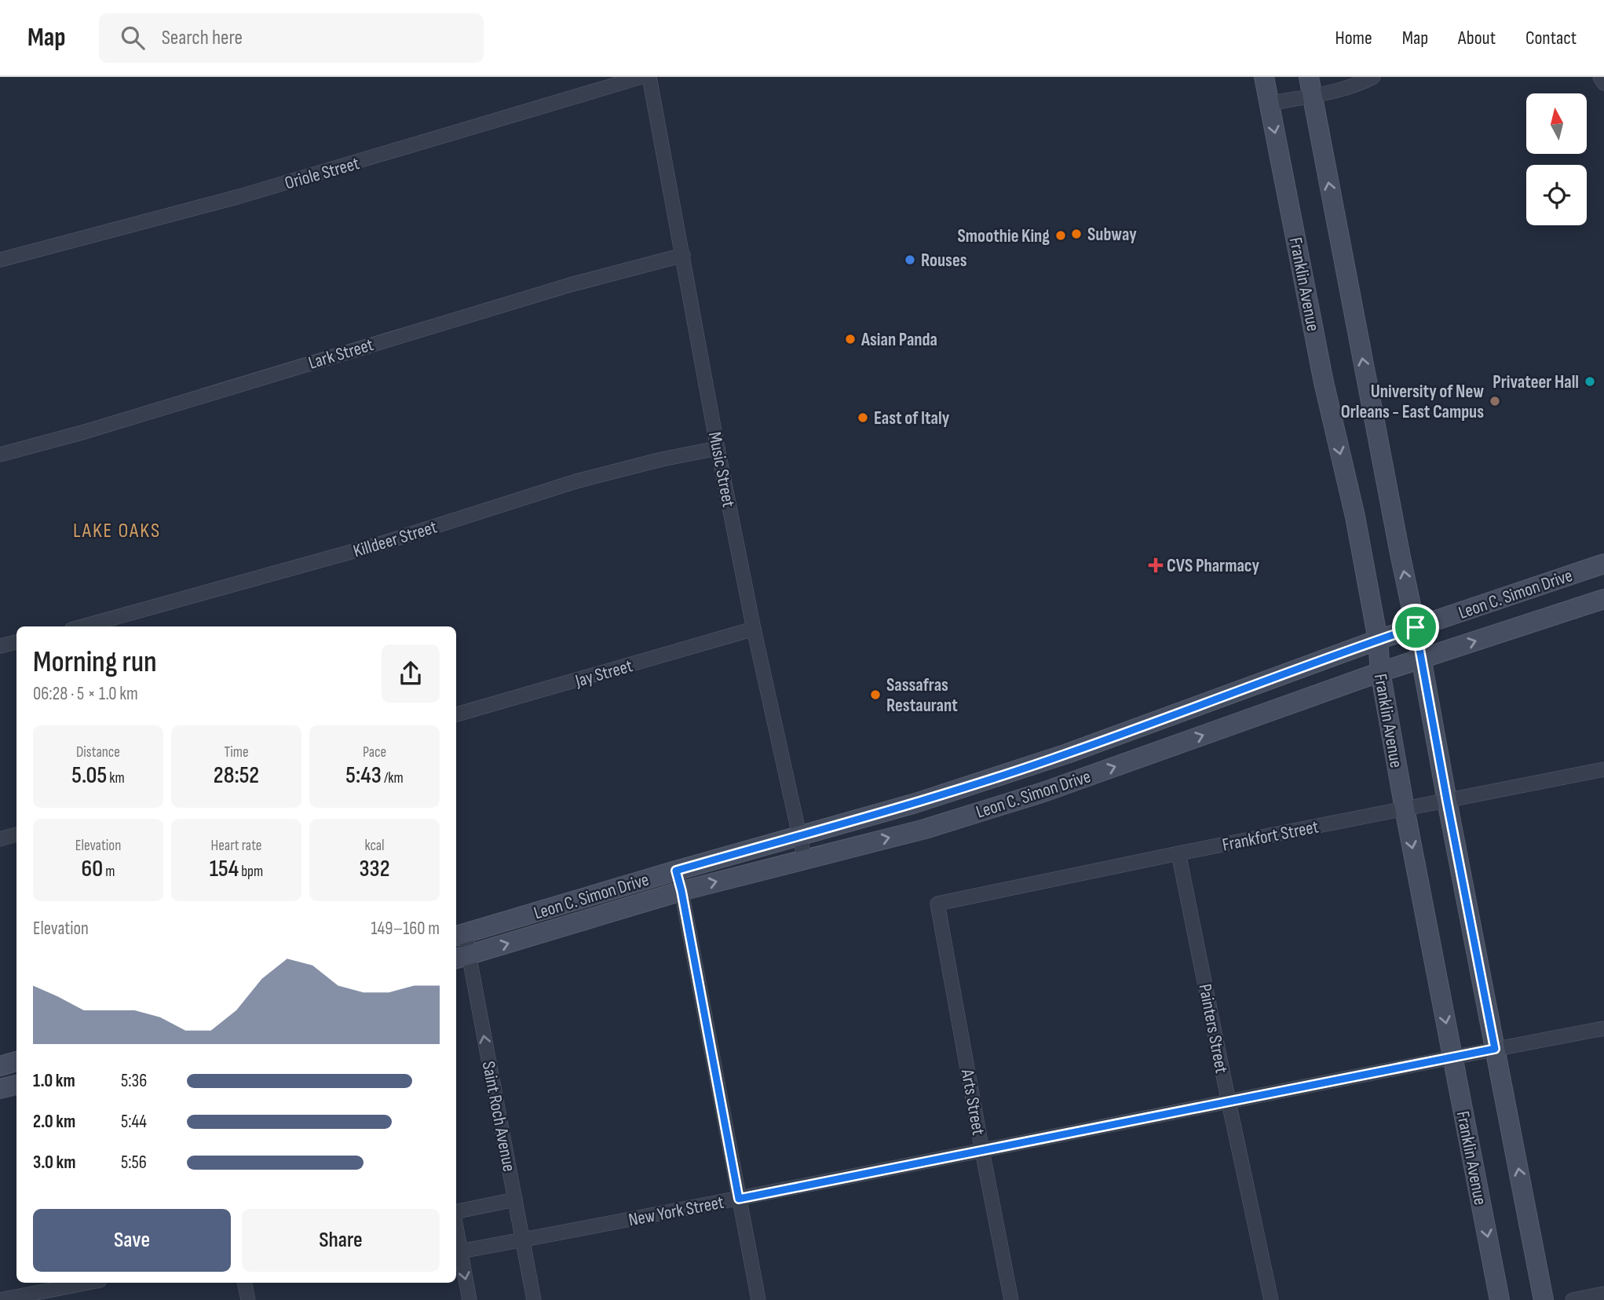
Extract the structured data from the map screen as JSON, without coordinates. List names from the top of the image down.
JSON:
{
  "streets": {
    "main road": ["Franklin Avenue", "Leon C. Simon Drive"],
    "street": [
      "Oriole Street",
      "Lark Street",
      "Music Street",
      "Killdeer Street",
      "Jay Street",
      "Frankfort Street",
      "Painters Street",
      "Arts Street",
      "Saint Roch Avenue",
      "New York Street"
    ]
  },
  "crossings": [
    ["Franklin Avenue", "Leon C. Simon Drive"],
    ["Franklin Avenue", "Frankfort Street"],
    ["Franklin Avenue", "New York Street"],
    ["Lark Street", "Music Street"],
    ["Music Street", "Killdeer Street"],
    ["Music Street", "Leon C. Simon Drive"],
    ["Music Street", "Jay Street"],
    ["Leon C. Simon Drive", "Saint Roch Avenue"],
    ["Frankfort Street", "Painters Street"],
    ["Frankfort Street", "Arts Street"],
    ["Painters Street", "New York Street"],
    ["Arts Street", "New York Street"],
    ["Saint Roch Avenue", "New York Street"]
  ],
  "one_way": ["Saint Roch Avenue"],
  "districts": ["LAKE OAKS"],
  "places": {
    "other": [
      "Subway",
      "Smoothie King",
      "Rouses",
      "Asian Panda",
      "Privateer Hall",
      "University of New Orleans - East Campus",
      "East of Italy",
      "Sassafras Restaurant"
    ],
    "health": ["CVS Pharmacy"]
  },
  "north": "top",
  "page": {
    "header": "Map",
    "search": "Search here",
    "nav": [
      "Home",
      "Map",
      "About",
      "Contact"
    ],
    "heading": ["Morning run", "06:28 · 5 × 1.0 km"],
    "stats": [
      ["Distance", "5.05 km"],
      ["Time", "28:52"],
      ["Pace", "5:43 /km"],
      ["Elevation", "60 m"],
      ["Heart rate", "154 bpm"],
      ["kcal", "332"]
    ],
    "chart": ["Elevation", "149–160 m"],
    "list": [
      {
        "name": "1.0 km",
        "note": "5:36"
      },
      {
        "name": "2.0 km",
        "note": "5:44"
      },
      {
        "name": "3.0 km",
        "note": "5:56"
      }
    ],
    "buttons": ["Save", "Share"]
  }
}
